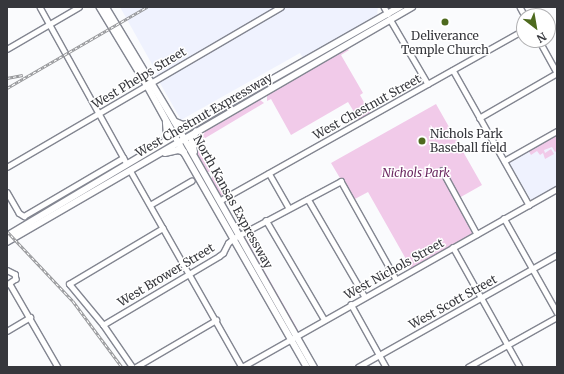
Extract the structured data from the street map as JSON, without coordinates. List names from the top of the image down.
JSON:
{
  "streets": {
    "main road": ["West Chestnut Expressway", "North Kansas Expressway"],
    "street": [
      "West Phelps Street",
      "West Chestnut Street",
      "West Nichols Street",
      "West Brower Street",
      "West Scott Street"
    ]
  },
  "crossings": [
    ["West Phelps Street", "North Kansas Expressway"],
    ["West Chestnut Street", "North Kansas Expressway"],
    ["West Chestnut Expressway", "North Kansas Expressway"],
    ["North Kansas Expressway", "West Nichols Street"],
    ["North Kansas Expressway", "West Brower Street"],
    ["West Nichols Street", "West Brower Street"]
  ],
  "parks": ["Nichols Park"],
  "places": ["Deliverance Temple Church", "Nichols Park Baseball field"],
  "north": "bottom right"
}
